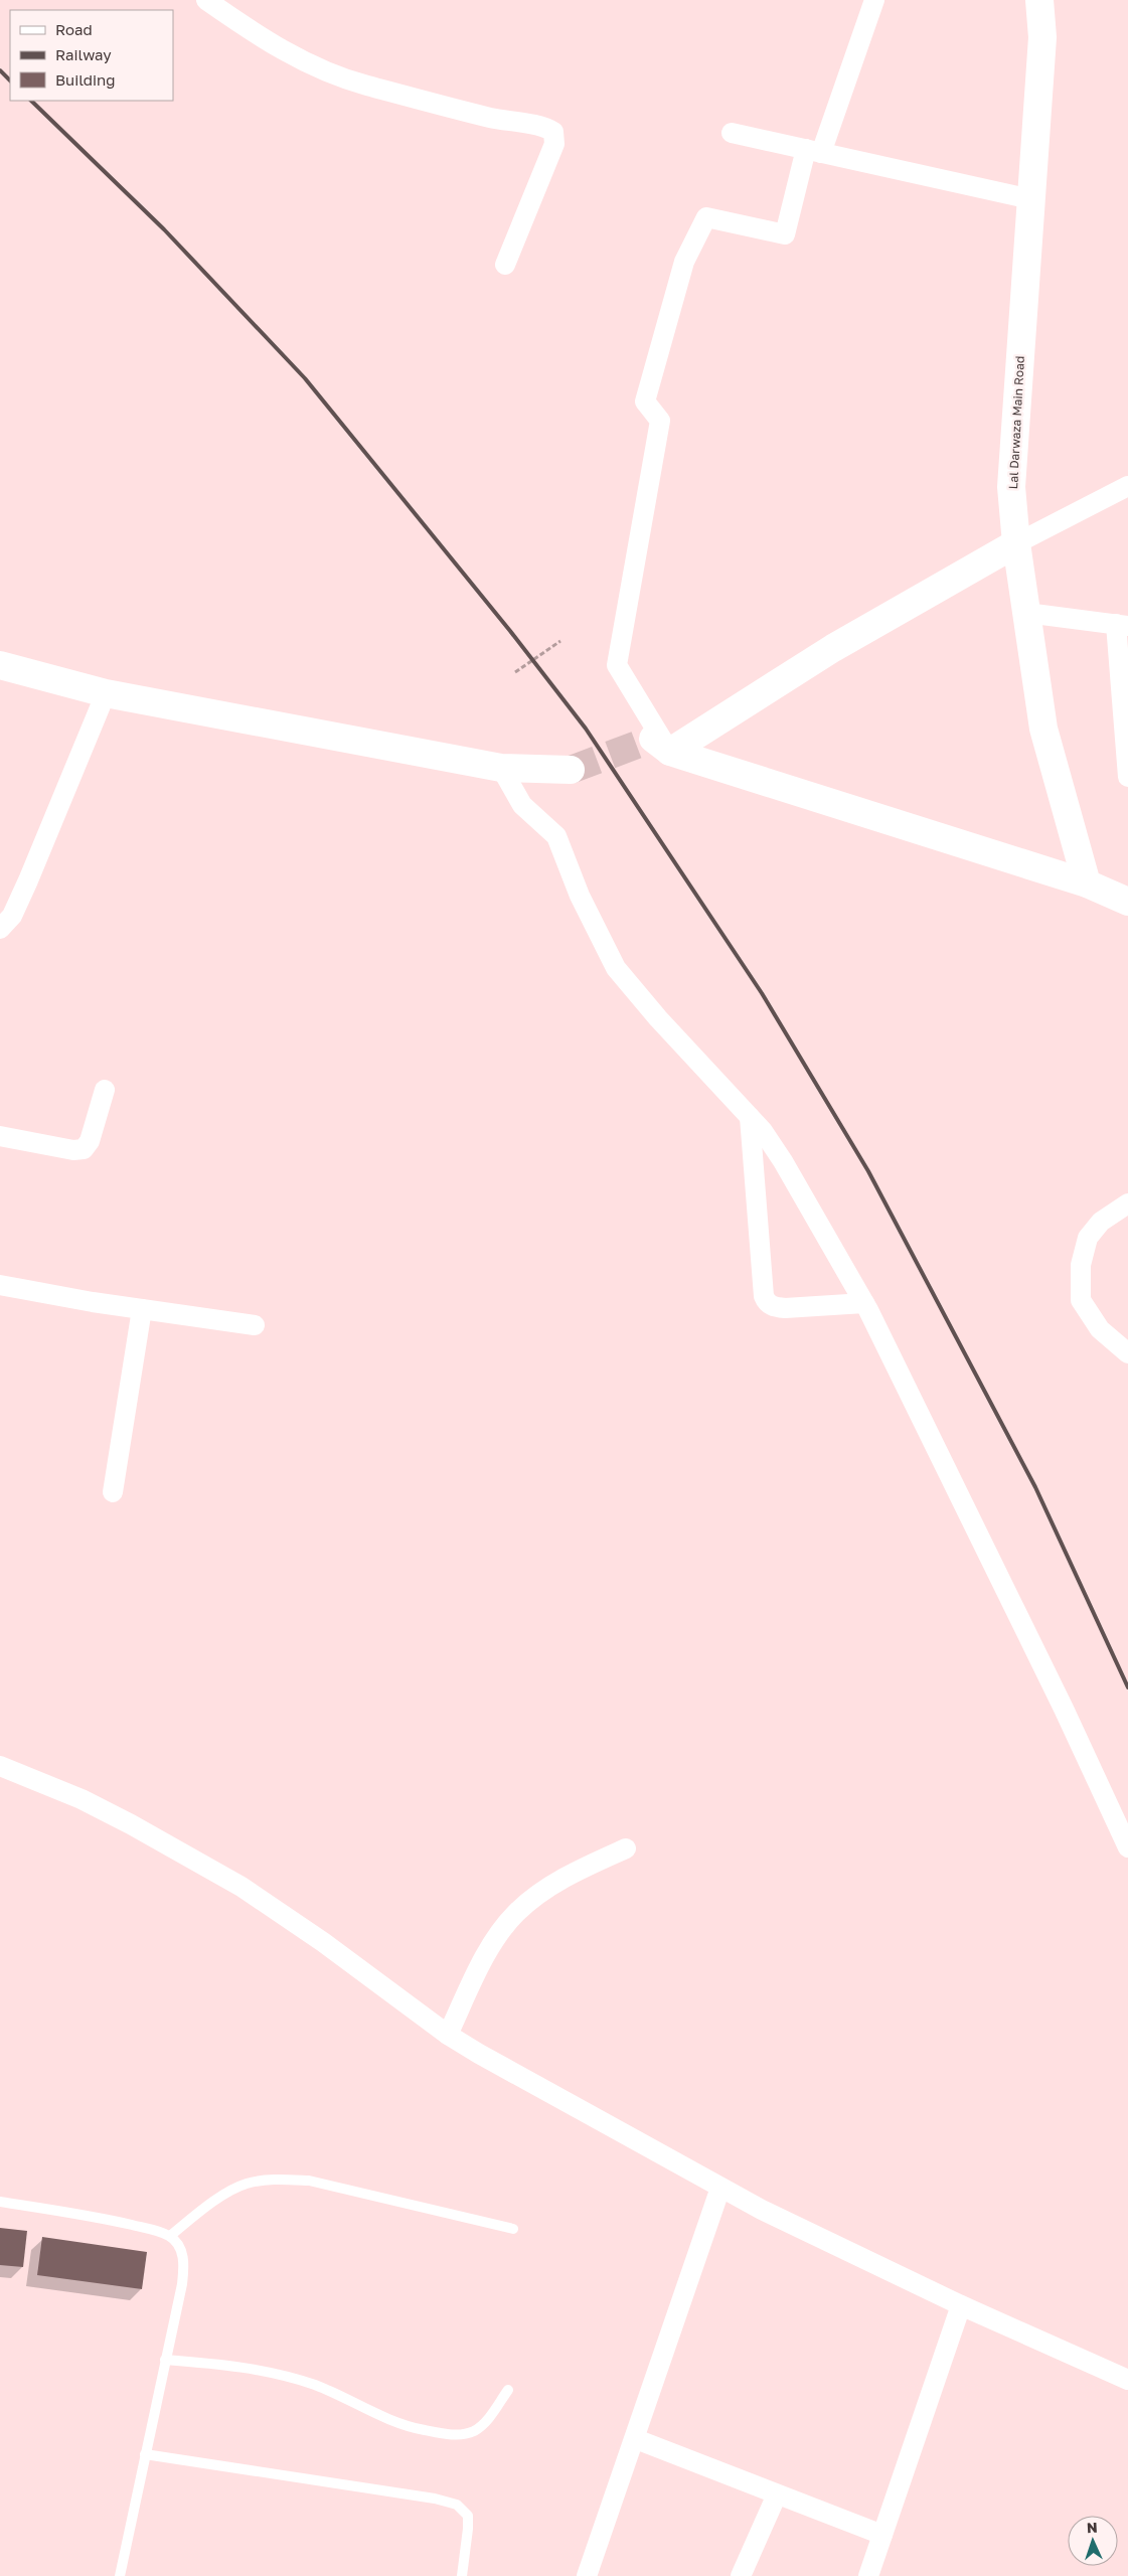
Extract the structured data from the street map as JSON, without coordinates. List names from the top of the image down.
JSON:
{
  "streets": {
    "main road": ["Lal Darwaza Main Road"]
  },
  "legend": ["Road", "Railway", "Building"],
  "north": "top"
}
